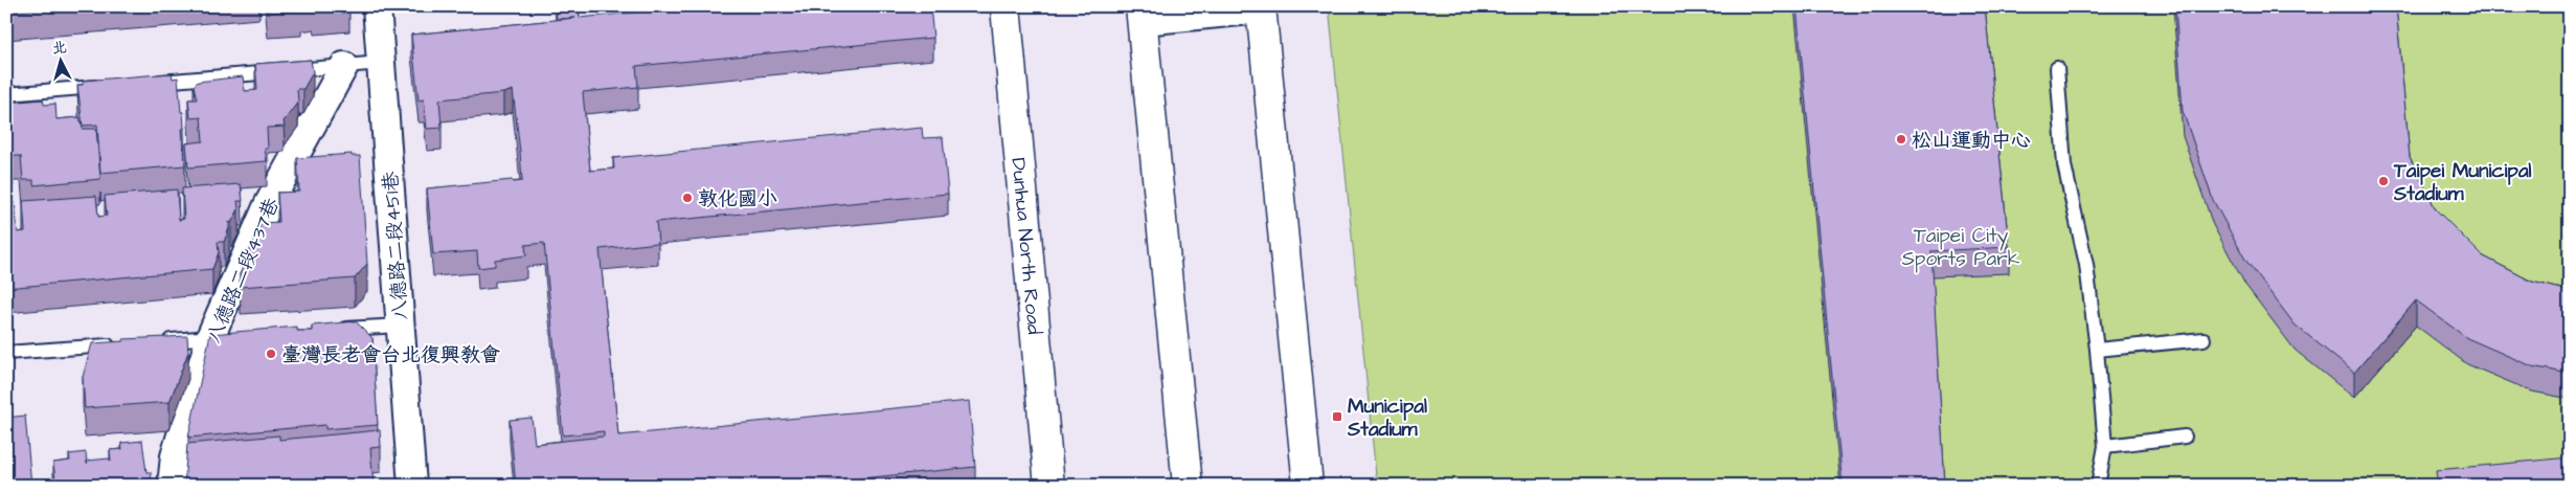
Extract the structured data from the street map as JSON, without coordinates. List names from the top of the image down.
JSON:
{
  "streets": {
    "main road": ["Dunhua North Road"],
    "street": ["八德路二段451巷", "八德路二段437巷"]
  },
  "parks": ["Taipei City Sports Park"],
  "places": {
    "other": [
      "松山運動中心",
      "Taipei Municipal Stadium",
      "敦化國小",
      "臺灣長老會台北復興教會"
    ],
    "transit": ["Municipal Stadium"]
  },
  "north": "top"
}
